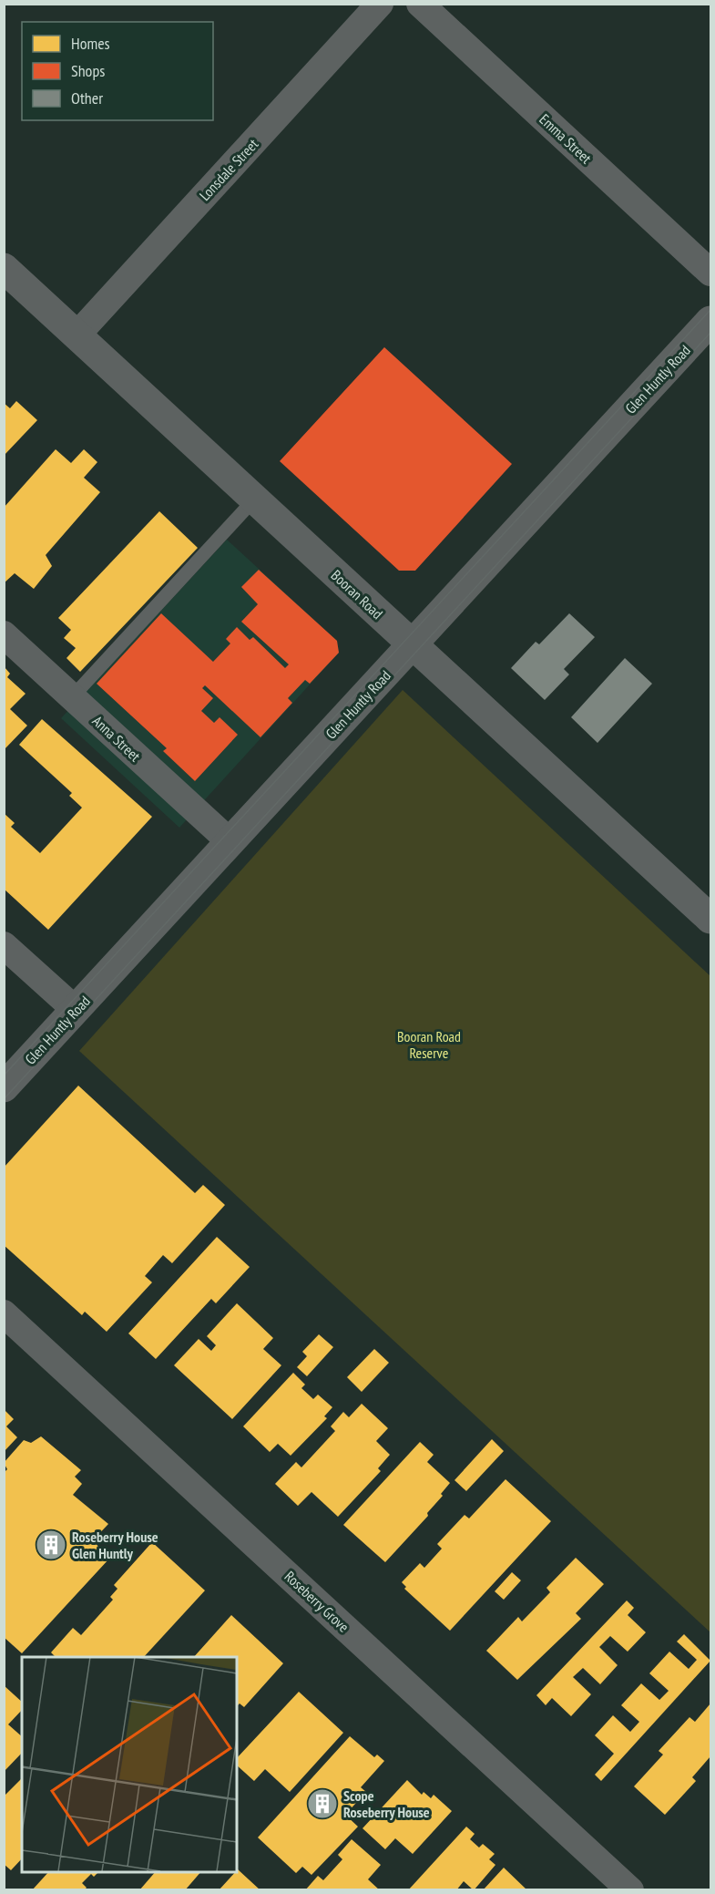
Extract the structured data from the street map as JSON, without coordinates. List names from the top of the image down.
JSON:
{
  "streets": {
    "street": [
      "Emma Street",
      "Lonsdale Street",
      "Glen Huntly Road",
      "Booran Road",
      "Anna Street",
      "Roseberry Grove"
    ]
  },
  "crossings": [
    ["Lonsdale Street", "Booran Road"],
    ["Glen Huntly Road", "Booran Road"],
    ["Glen Huntly Road", "Anna Street"]
  ],
  "parks": ["Booran Road Reserve"],
  "places": {
    "building": ["Roseberry House Glen Huntly", "Scope Roseberry House"]
  },
  "legend": ["Homes", "Shops", "Other"]
}
